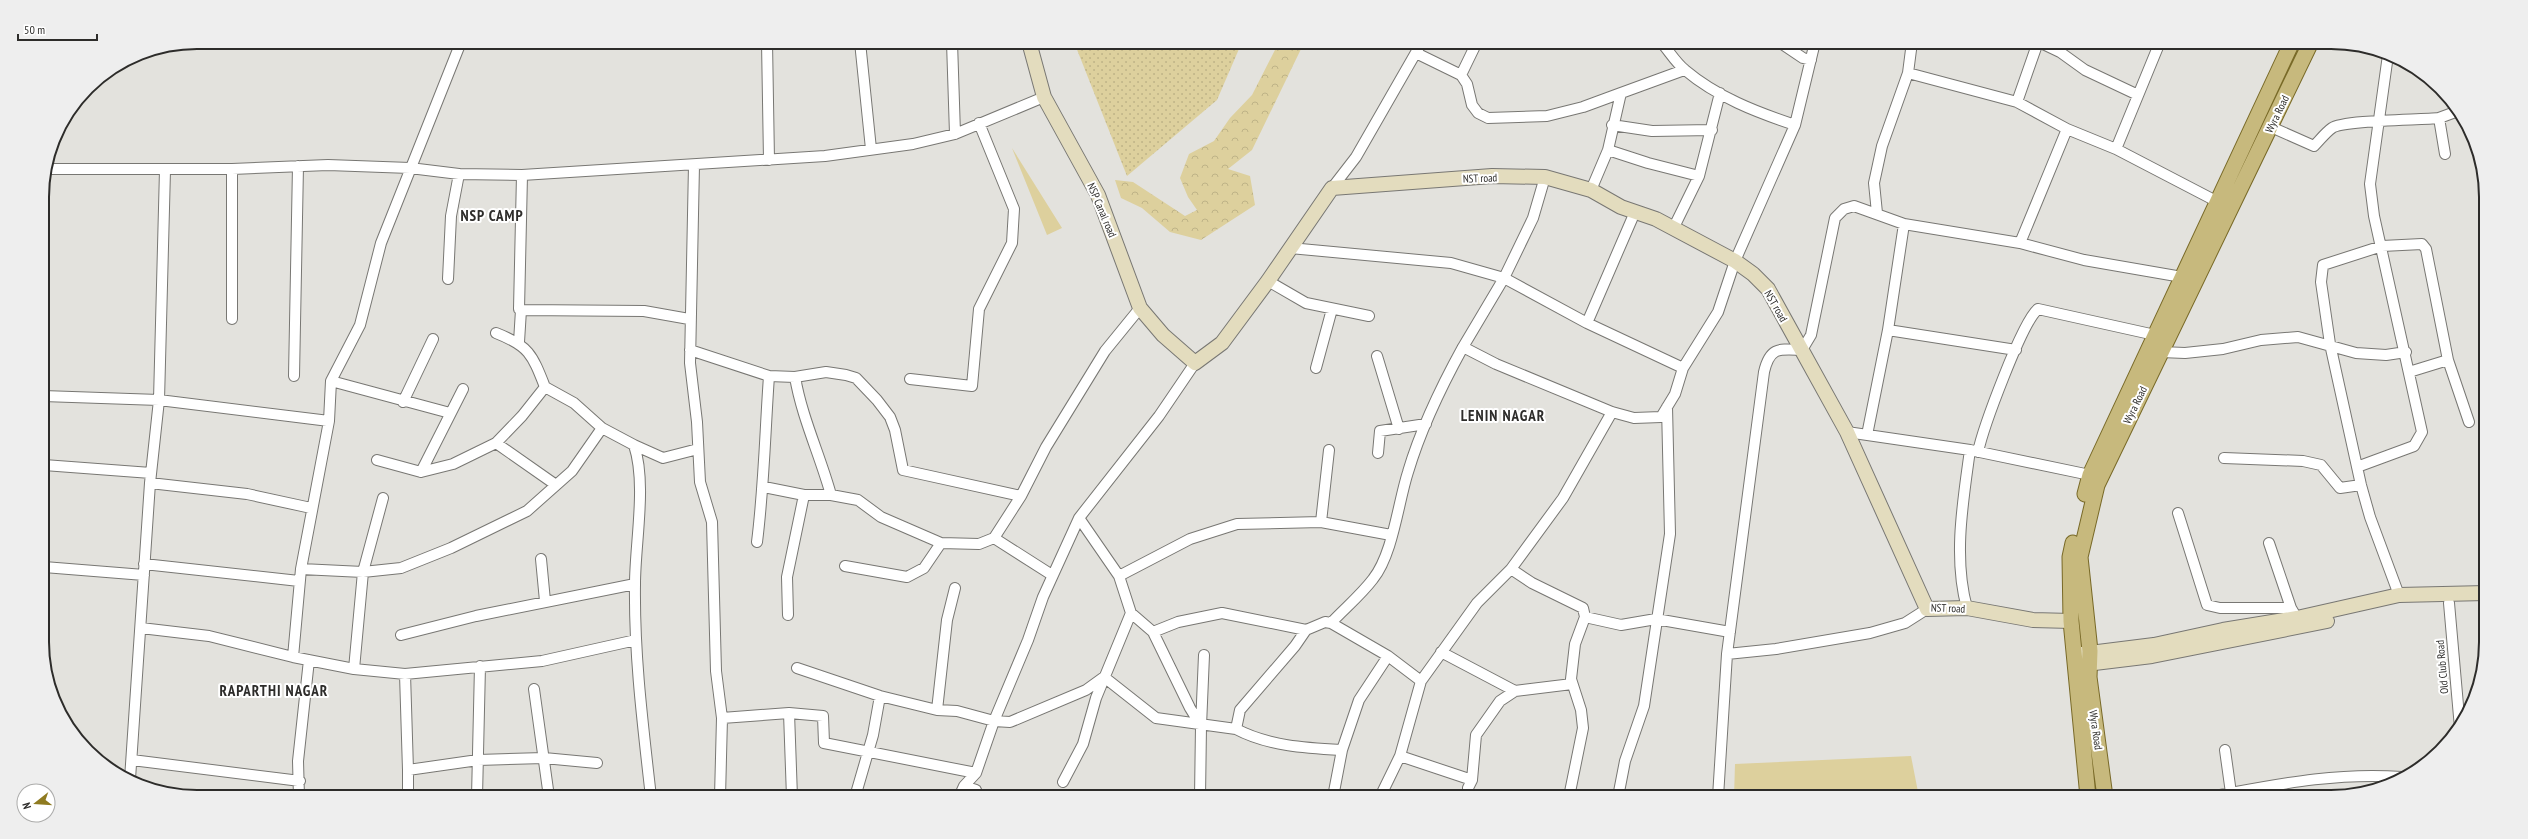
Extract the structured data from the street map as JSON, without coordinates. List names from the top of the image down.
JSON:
{
  "streets": {
    "main road": ["Wyra Road"],
    "street": ["NST road", "NSP Canal road", "Old Club Road"]
  },
  "crossings": [
    ["Wyra Road", "NST road"]
  ],
  "districts": ["NSP CAMP", "LENIN NAGAR", "RAPARTHI NAGAR"],
  "scale_bar": "50 m",
  "north": "left"
}
